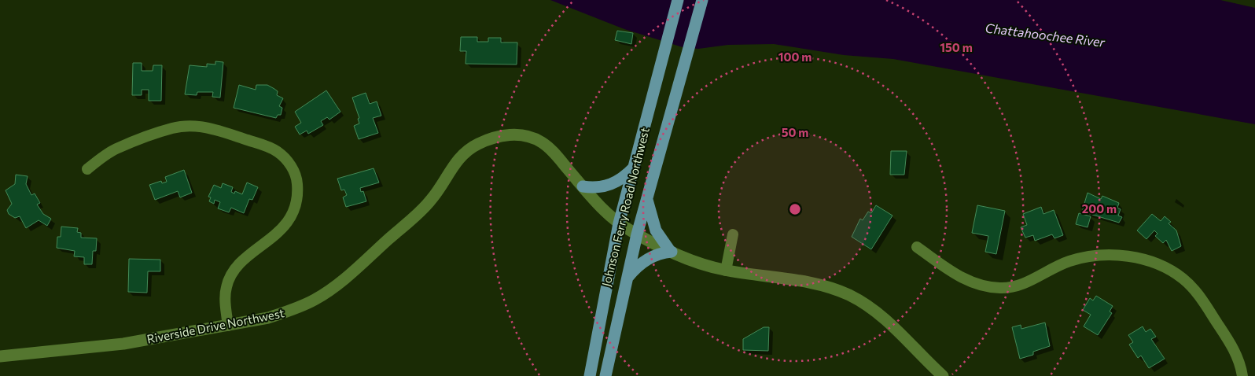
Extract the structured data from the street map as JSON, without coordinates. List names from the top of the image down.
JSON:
{
  "streets": {
    "main road": ["Johnson Ferry Road Northwest"],
    "street": ["Riverside Drive Northwest"]
  },
  "crossings": [
    ["Johnson Ferry Road Northwest", "Riverside Drive Northwest"]
  ],
  "water": ["Chattahoochee River"],
  "rings": [
    "150 m",
    "100 m",
    "50 m",
    "200 m"
  ]
}
